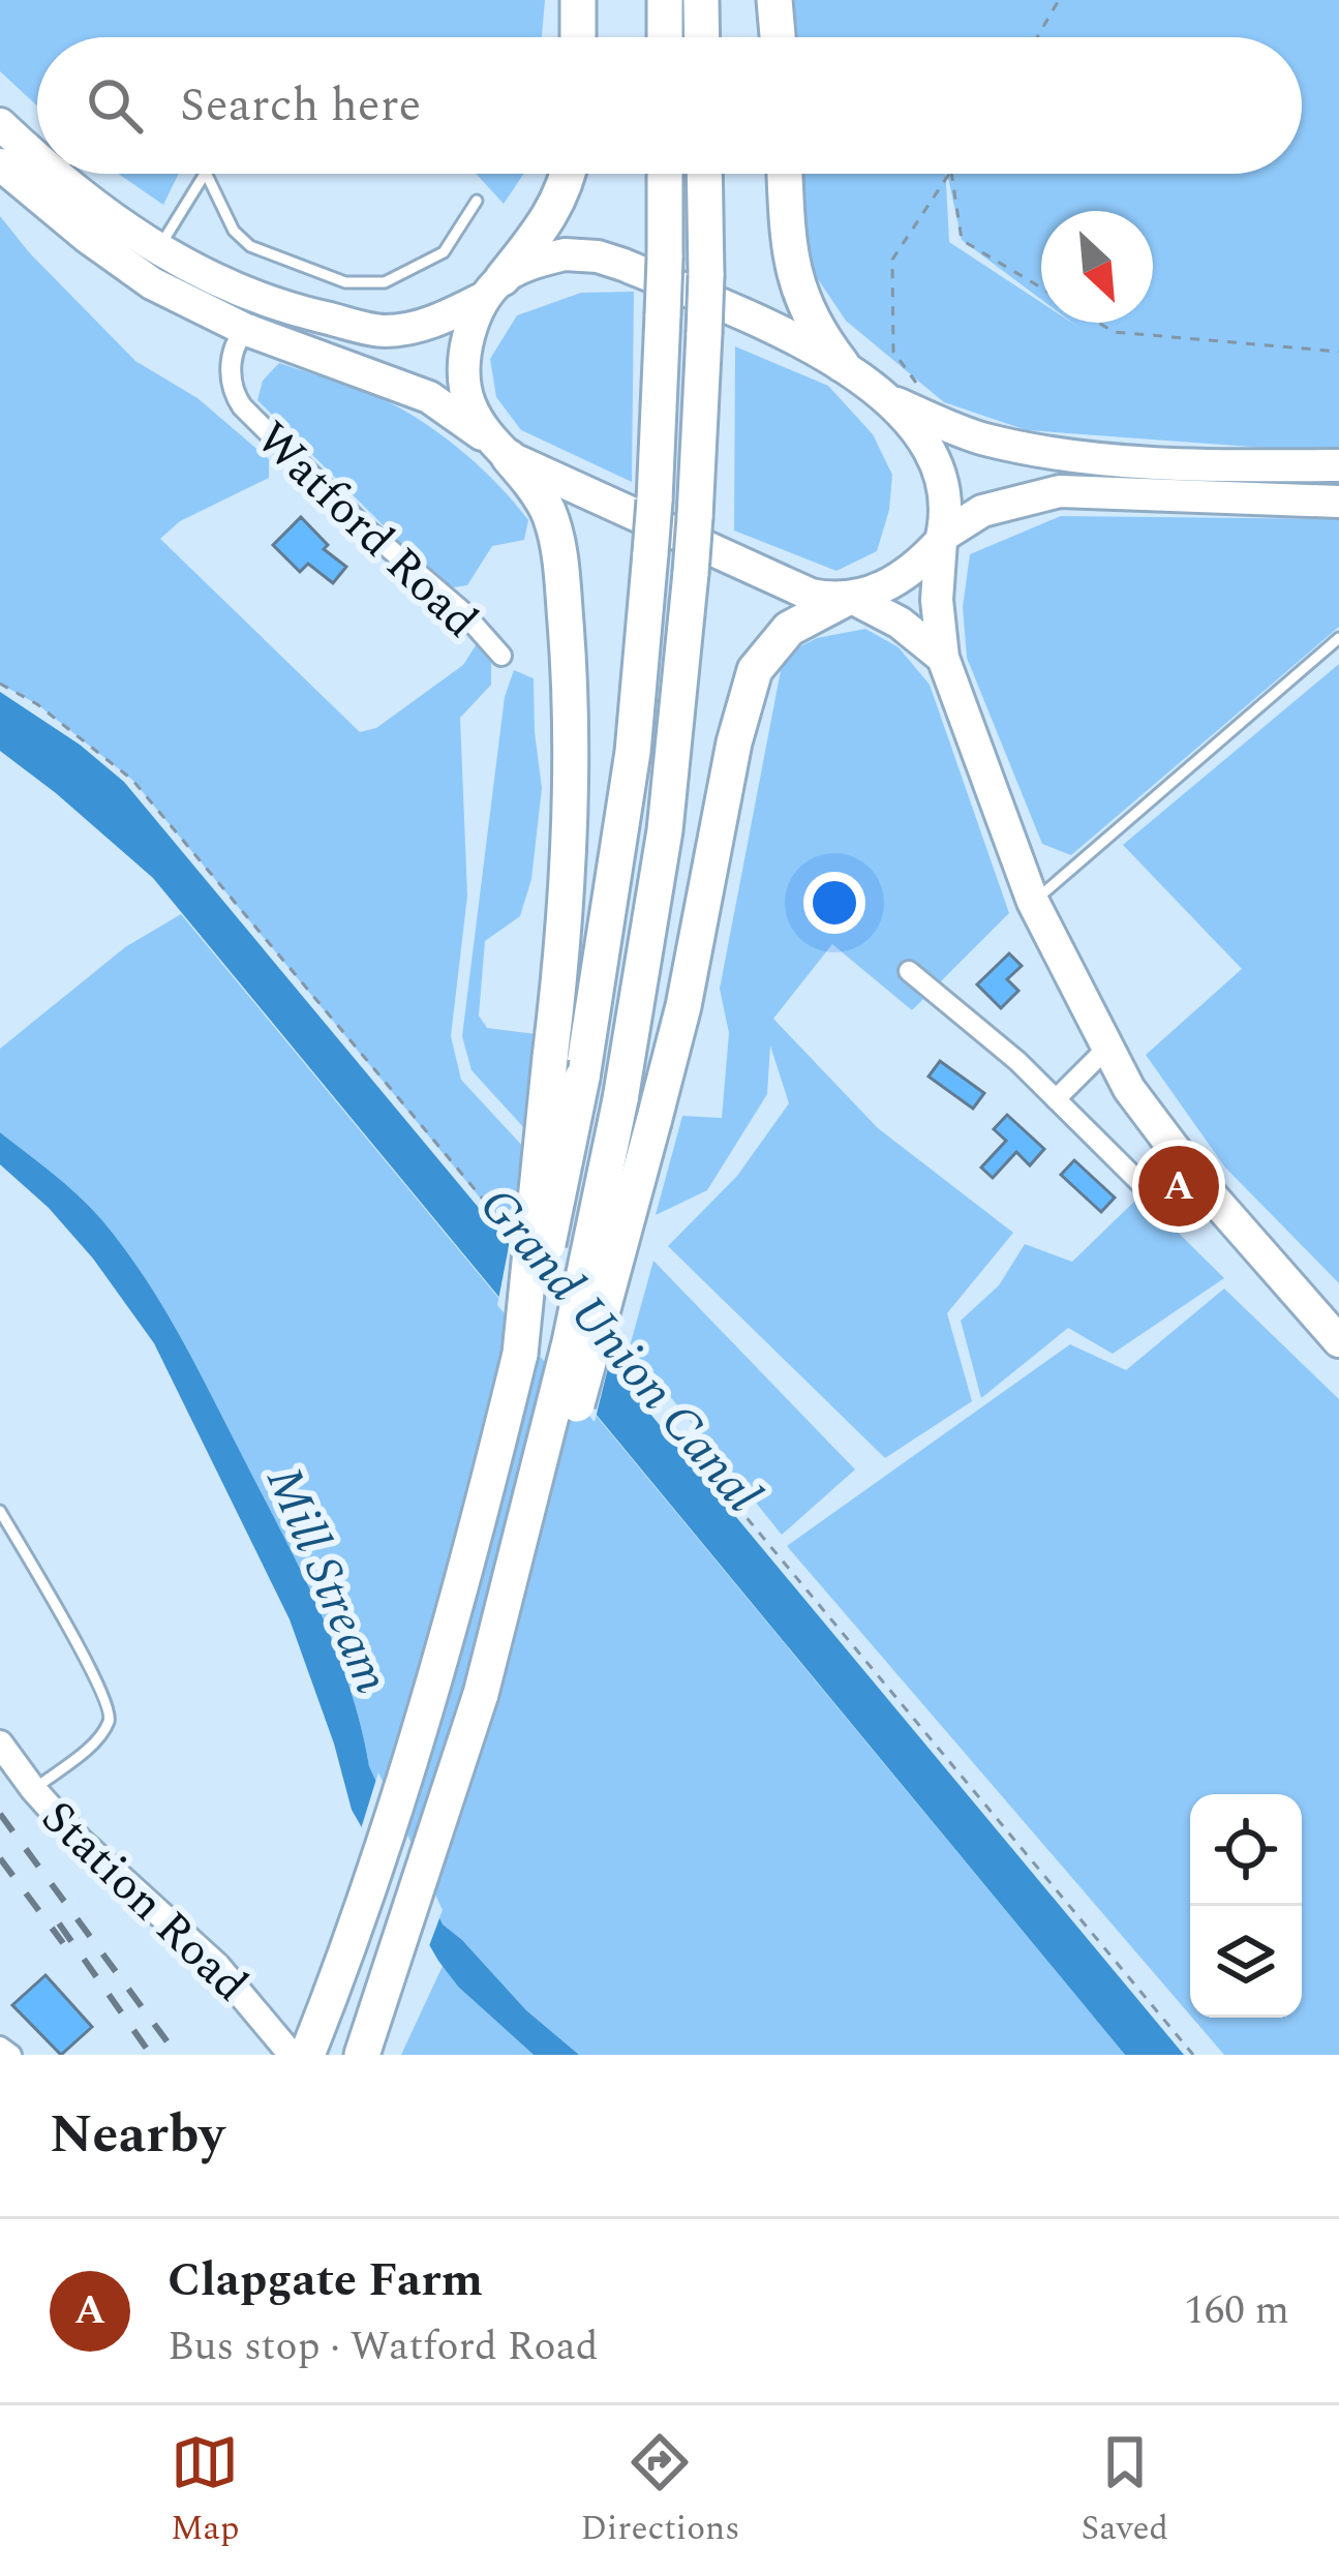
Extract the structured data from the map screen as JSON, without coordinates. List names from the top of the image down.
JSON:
{
  "streets": {
    "main road": ["Watford Road"],
    "street": ["Station Road"]
  },
  "water": ["Grand Union Canal", "Mill Stream"],
  "north": "bottom right",
  "page": {
    "search": "Search here",
    "pins": "A",
    "heading": "Nearby",
    "list": [
      {
        "mark": "A",
        "name": "Clapgate Farm",
        "note": "Bus stop · Watford Road",
        "value": "160 m"
      }
    ],
    "nav": ["Map", "Directions", "Saved"]
  }
}
